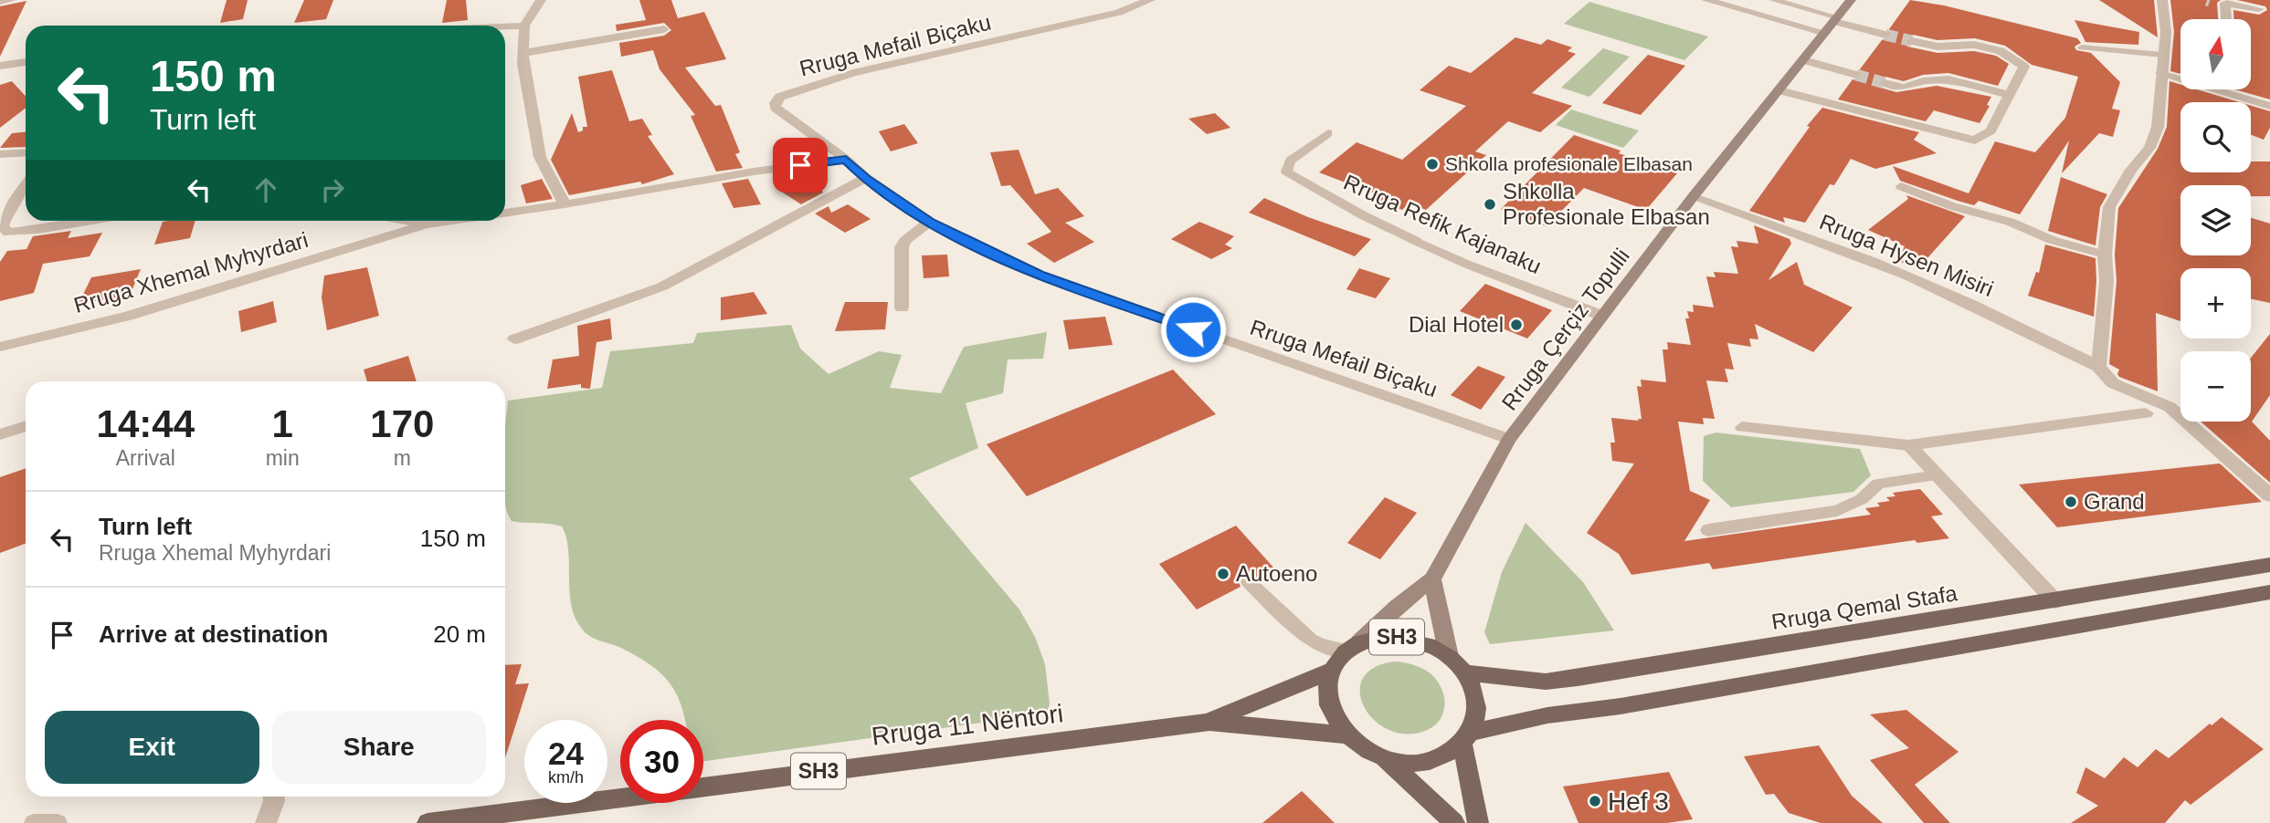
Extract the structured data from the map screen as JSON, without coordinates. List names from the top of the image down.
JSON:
{
  "streets": {
    "main road": [
      "Rruga Çerçiz Topulli",
      "Rruga Qemal Stafa",
      "SH3",
      "Rruga 11 Nëntori"
    ],
    "street": [
      "Rruga Mefail Biçaku",
      "Rruga Refik Kajanaku",
      "Rruga Hysen Misiri",
      "Rruga Xhemal Myhyrdari"
    ]
  },
  "crossings": [
    ["Rruga Mefail Biçaku", "Rruga Xhemal Myhyrdari"],
    ["Rruga Mefail Biçaku", "Rruga Çerçiz Topulli"],
    ["Rruga Refik Kajanaku", "Rruga Çerçiz Topulli"],
    ["Rruga Hysen Misiri", "Rruga Çerçiz Topulli"],
    ["Rruga Qemal Stafa", "SH3"],
    ["Rruga Qemal Stafa", "Rruga 11 Nëntori"],
    ["SH3", "Rruga 11 Nëntori"]
  ],
  "places": [
    "Shkolla profesionale Elbasan",
    "Shkolla Profesionale Elbasan",
    "Dial Hotel",
    "Grand",
    "Autoeno",
    "Hef 3"
  ],
  "north": "top",
  "page": {
    "map_buttons": ["+", "−"],
    "turn": ["150 m", "Turn left"],
    "eta": [
      "14:44",
      "Arrival",
      "1",
      "min",
      "170",
      "m"
    ],
    "list": [
      {
        "name": "Turn left",
        "note": "Rruga Xhemal Myhyrdari",
        "value": "150 m"
      },
      {
        "name": "Arrive at destination",
        "value": "20 m"
      }
    ],
    "buttons": ["Exit", "Share"],
    "speed": "24 km/h",
    "limit": "30"
  }
}
